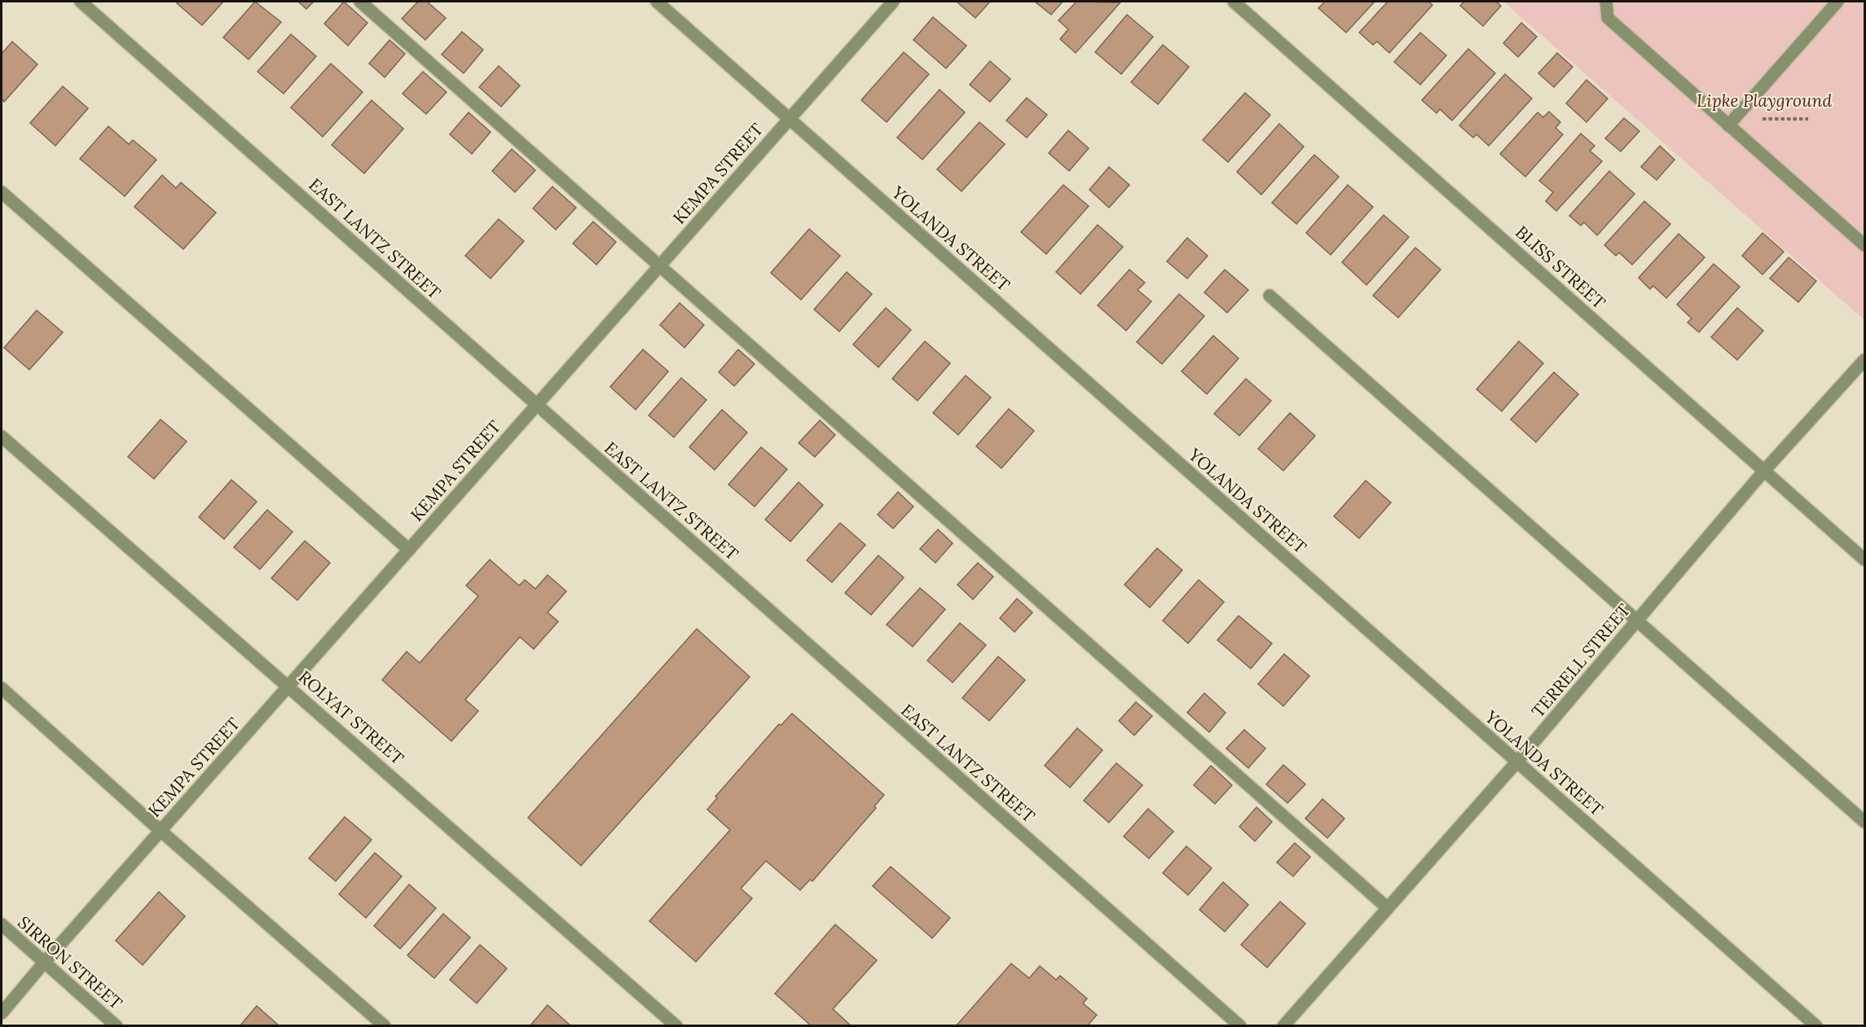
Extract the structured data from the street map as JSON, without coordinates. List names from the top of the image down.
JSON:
{
  "streets": {
    "street": [
      "KEMPA STREET",
      "EAST LANTZ STREET",
      "YOLANDA STREET",
      "BLISS STREET",
      "TERRELL STREET",
      "ROLYAT STREET",
      "SIRRON STREET"
    ]
  },
  "crossings": [
    ["KEMPA STREET", "EAST LANTZ STREET"],
    ["KEMPA STREET", "YOLANDA STREET"],
    ["KEMPA STREET", "ROLYAT STREET"],
    ["KEMPA STREET", "SIRRON STREET"],
    ["YOLANDA STREET", "TERRELL STREET"],
    ["BLISS STREET", "TERRELL STREET"]
  ],
  "parks": ["Lipke Playground"]
}
